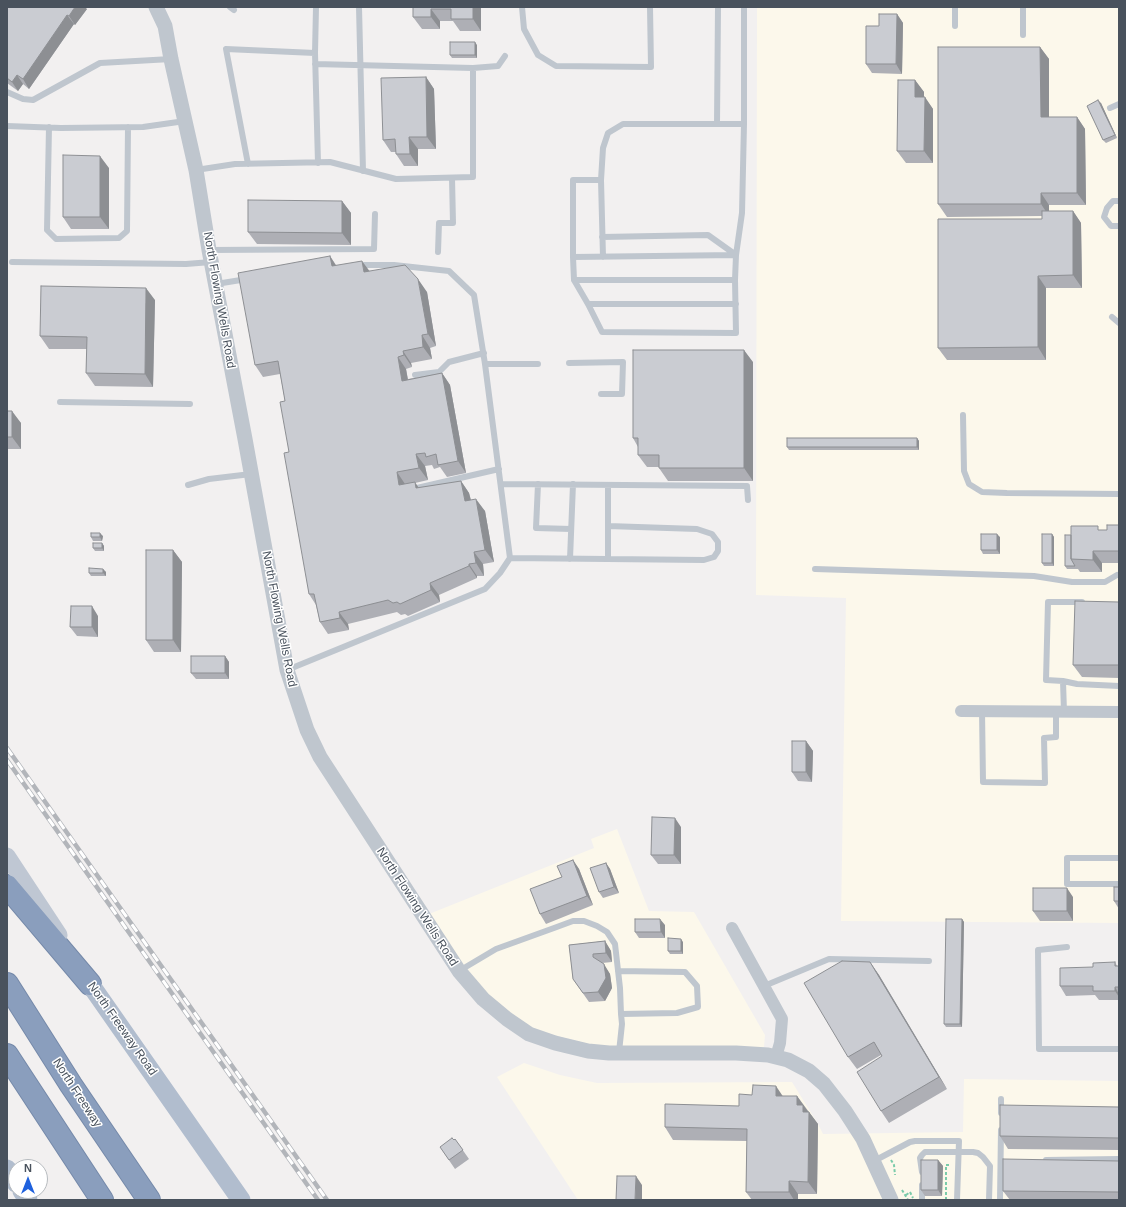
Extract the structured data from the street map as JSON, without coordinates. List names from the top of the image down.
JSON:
{
  "streets": {
    "highway": ["North Freeway"],
    "main road": ["North Freeway Road"],
    "street": ["North Flowing Wells Road"]
  },
  "north": "top"
}
